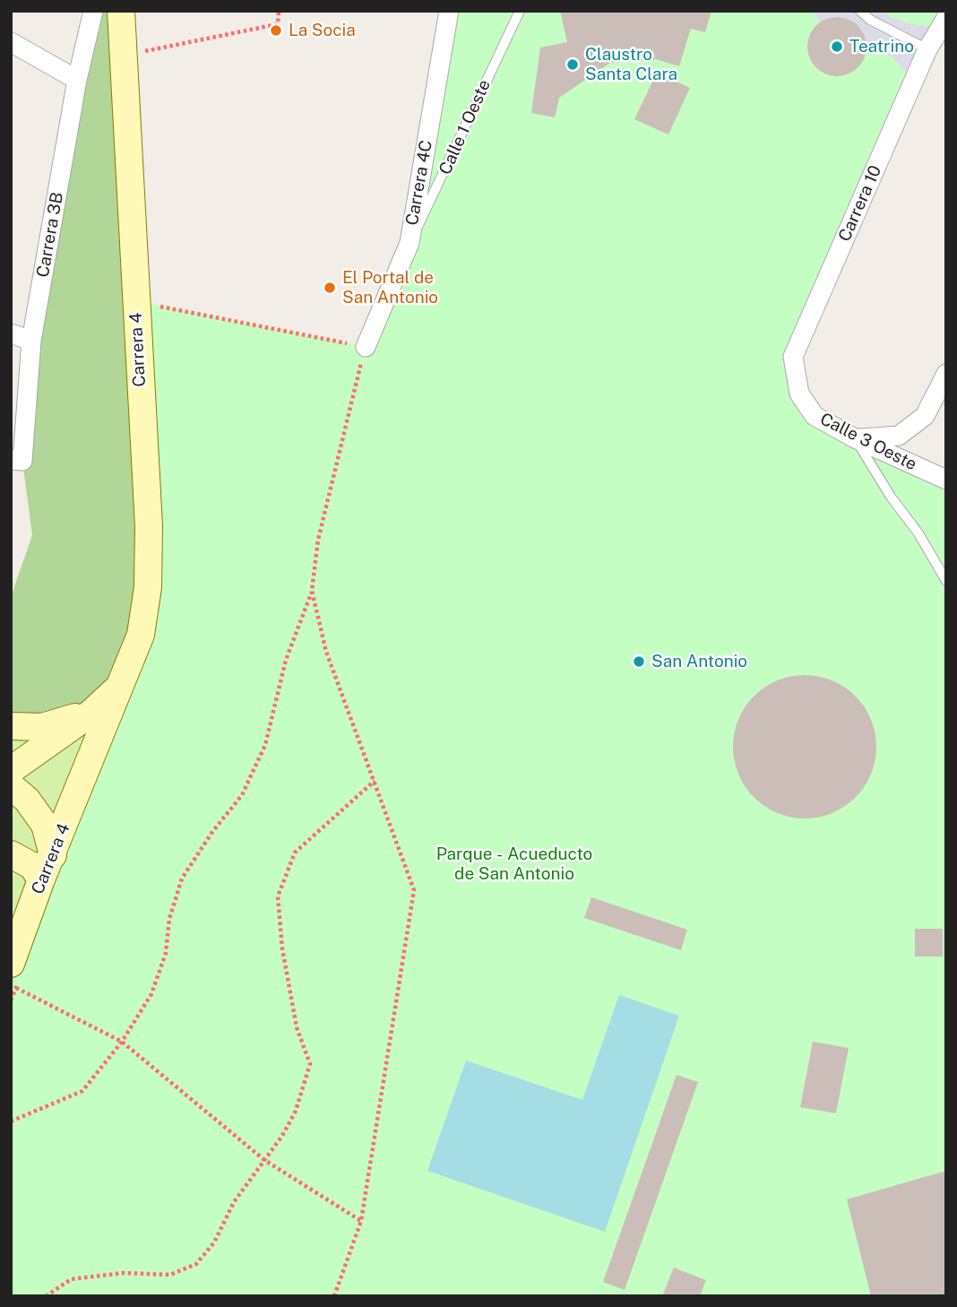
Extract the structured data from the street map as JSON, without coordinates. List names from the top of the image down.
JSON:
{
  "streets": {
    "main road": ["Carrera 4"],
    "street": [
      "Carrera 4C",
      "Carrera 10",
      "Carrera 3B",
      "Calle 3 Oeste"
    ],
    "lane": ["Calle 1 Oeste"]
  },
  "crossings": [
    ["Calle 1 Oeste", "Carrera 4C"],
    ["Carrera 10", "Calle 3 Oeste"]
  ],
  "parks": ["Parque - Acueducto de San Antonio"],
  "places": [
    "La Socia",
    "Teatrino",
    "Claustro Santa Clara",
    "El Portal de San Antonio",
    "San Antonio"
  ]
}
